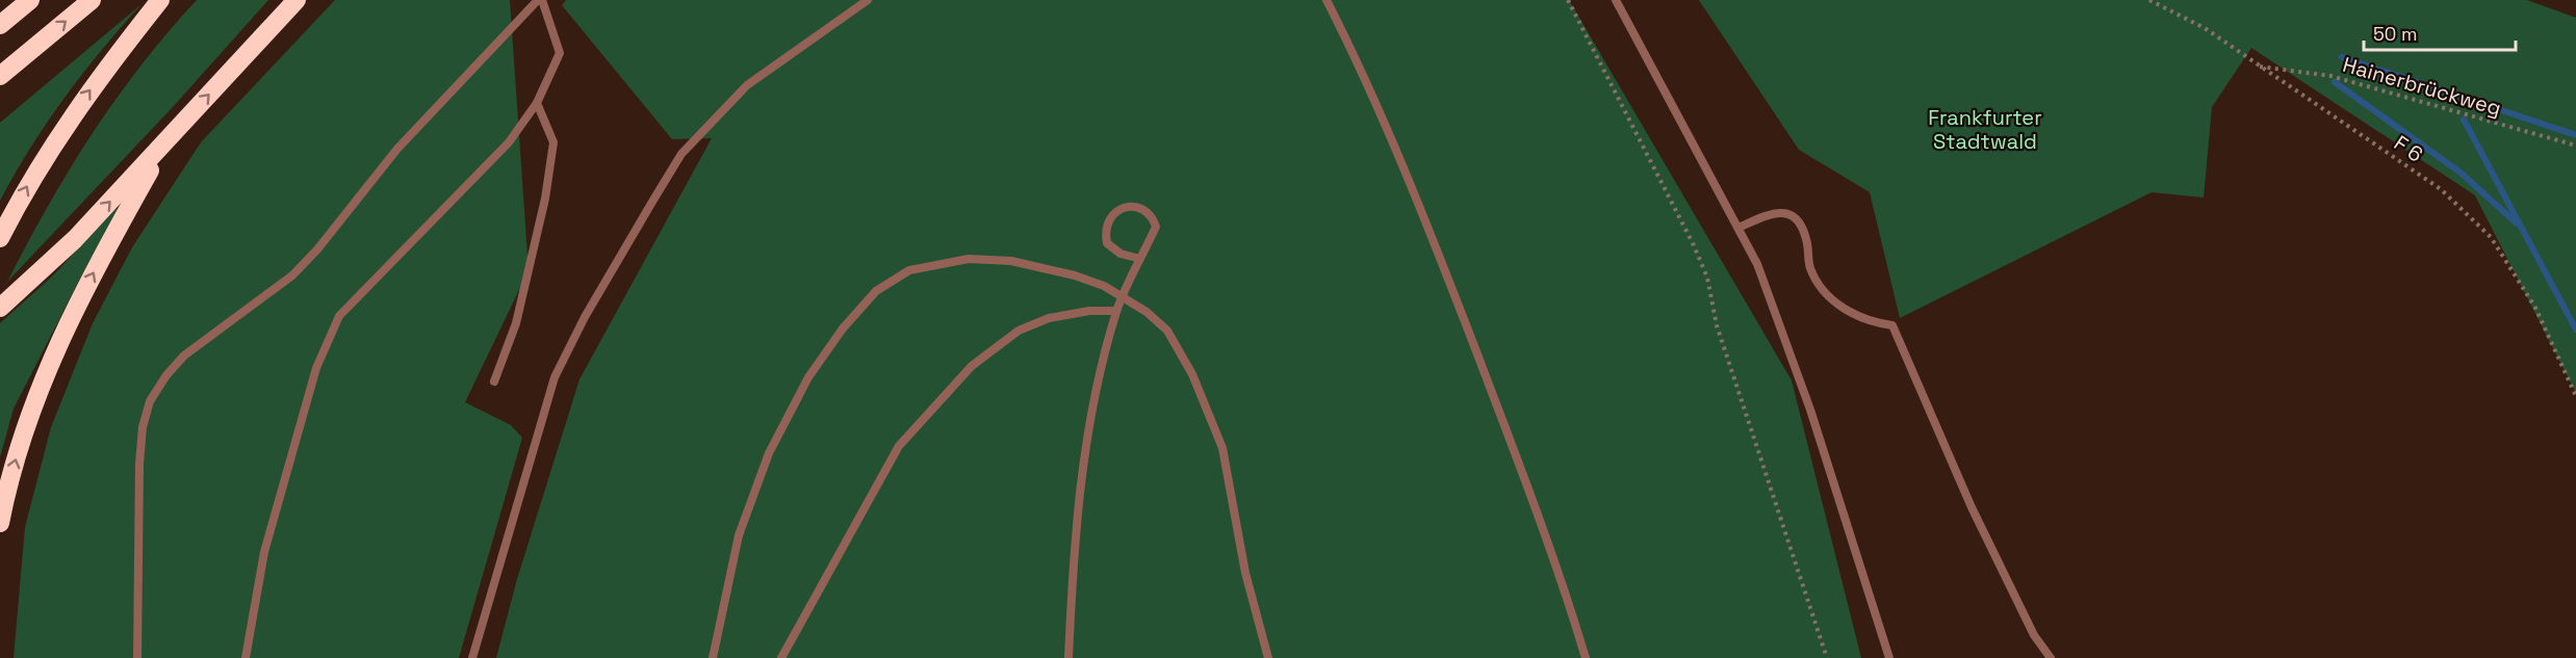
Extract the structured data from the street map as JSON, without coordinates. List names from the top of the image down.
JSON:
{
  "streets": {
    "path": ["Hainerbrückweg", "F 6"]
  },
  "crossings": [
    ["Hainerbrückweg", "F 6"]
  ],
  "parks": ["Frankfurter Stadtwald"],
  "scale_bar": "50 m"
}
